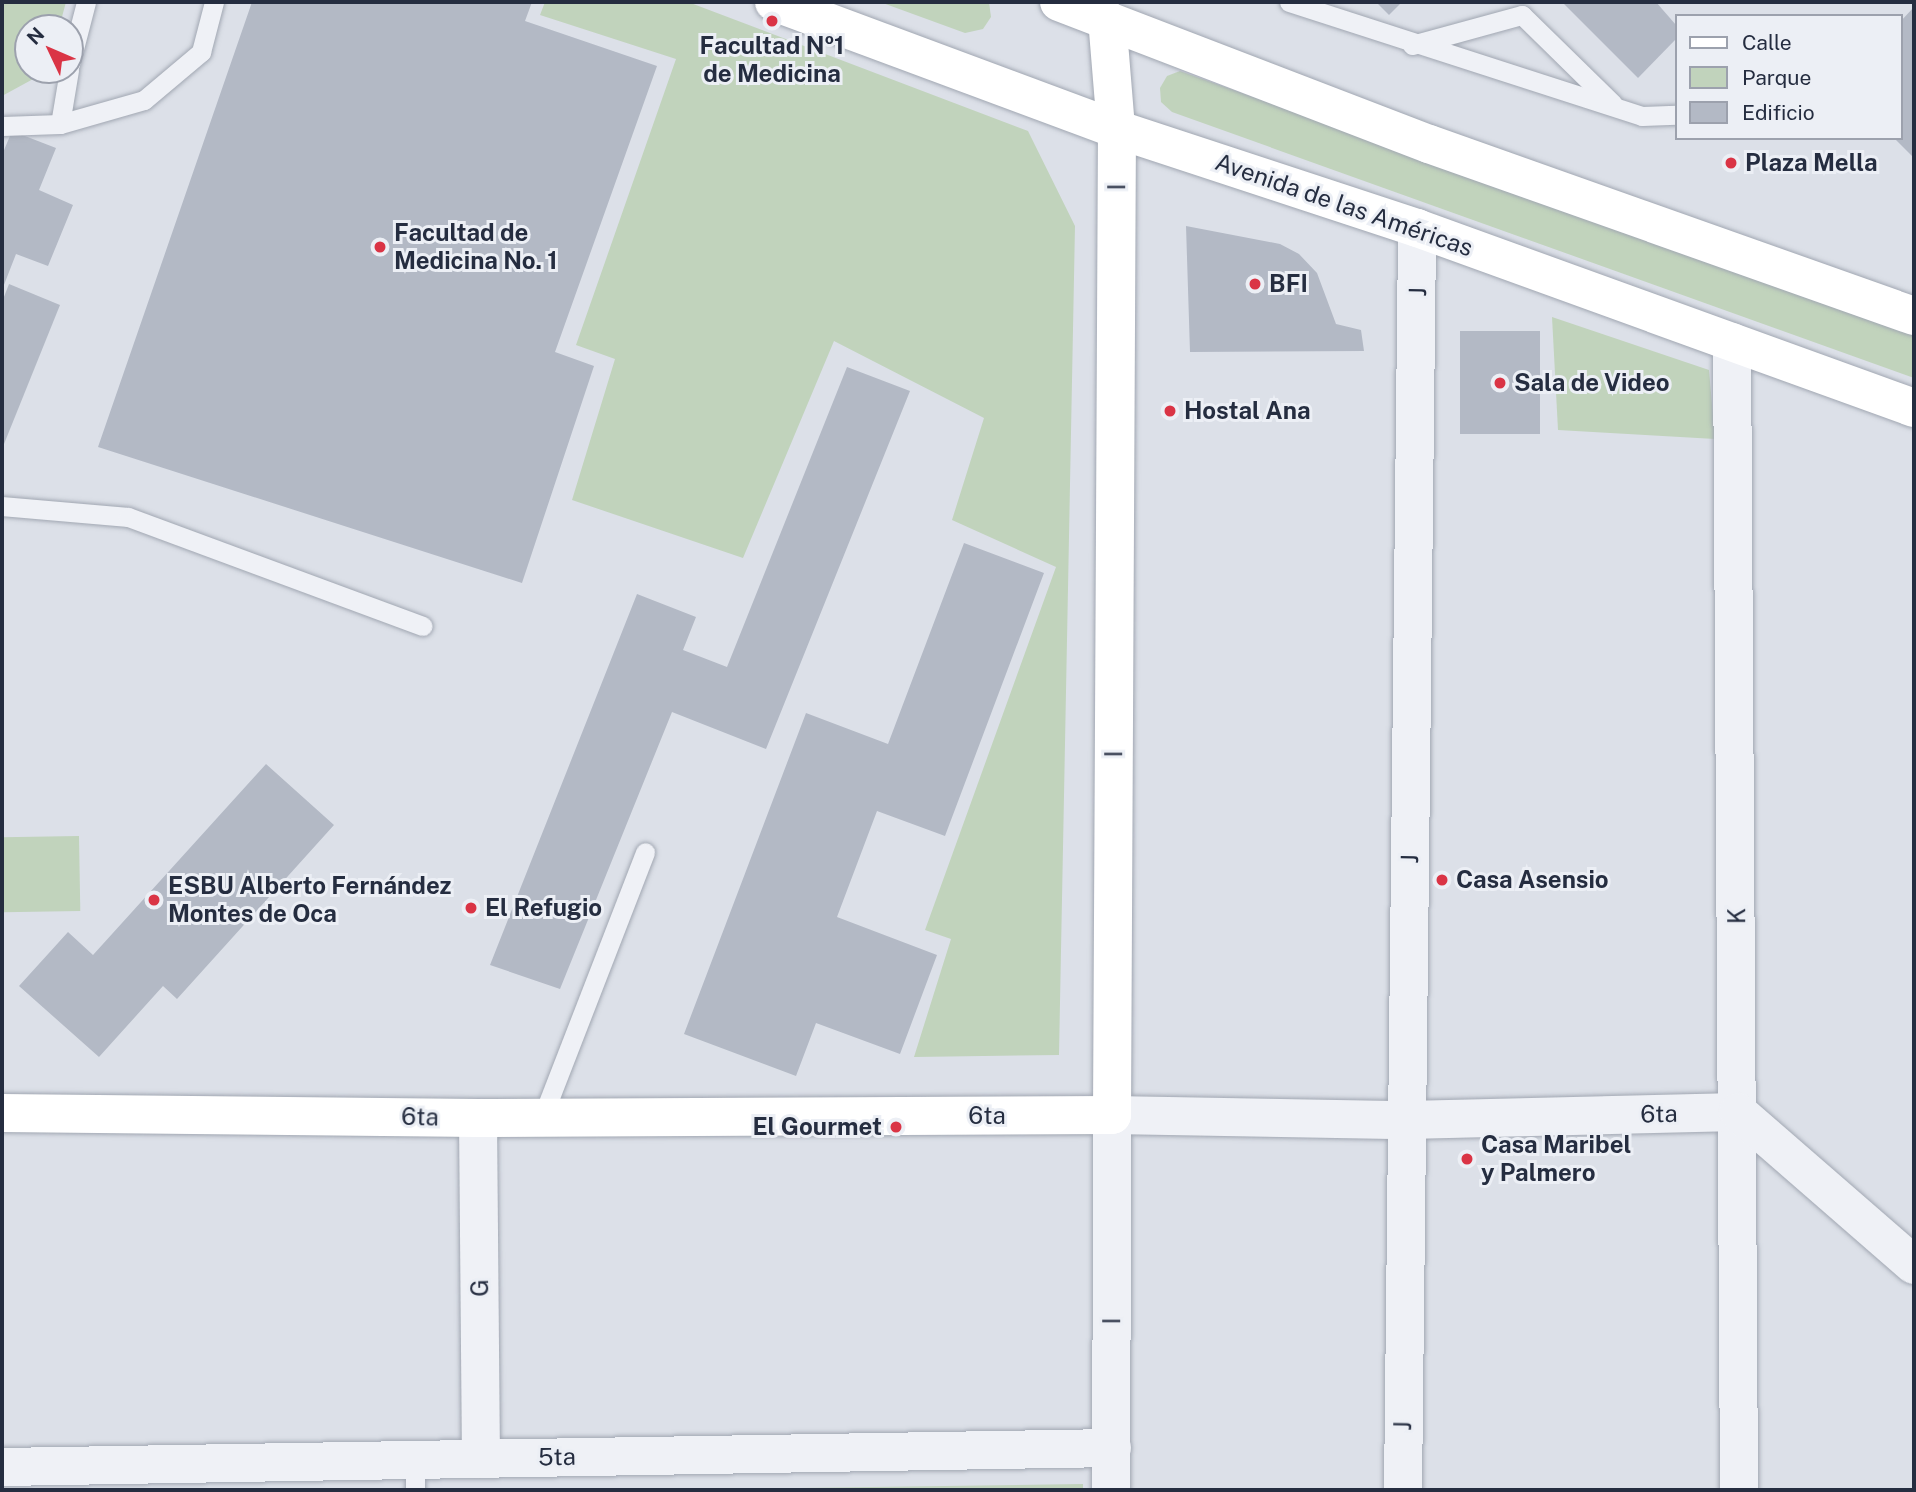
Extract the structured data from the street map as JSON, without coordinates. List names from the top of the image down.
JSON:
{
  "streets": {
    "street": [
      "I",
      "Avenida de las Américas",
      "J",
      "K",
      "6ta",
      "G",
      "5ta"
    ]
  },
  "crossings": [
    ["I", "Avenida de las Américas"],
    ["I", "6ta"],
    ["I", "5ta"],
    ["Avenida de las Américas", "J"],
    ["Avenida de las Américas", "K"],
    ["J", "6ta"],
    ["K", "6ta"],
    ["6ta", "G"],
    ["G", "5ta"]
  ],
  "places": [
    "Facultad Nº1 de Medicina",
    "Plaza Mella",
    "Facultad de Medicina No. 1",
    "BFI",
    "Sala de Video",
    "Hostal Ana",
    "Casa Asensio",
    "ESBU Alberto Fernández Montes de Oca",
    "El Refugio",
    "El Gourmet",
    "Casa Maribel y Palmero"
  ],
  "legend": ["Calle", "Parque", "Edificio"],
  "north": "top left"
}
